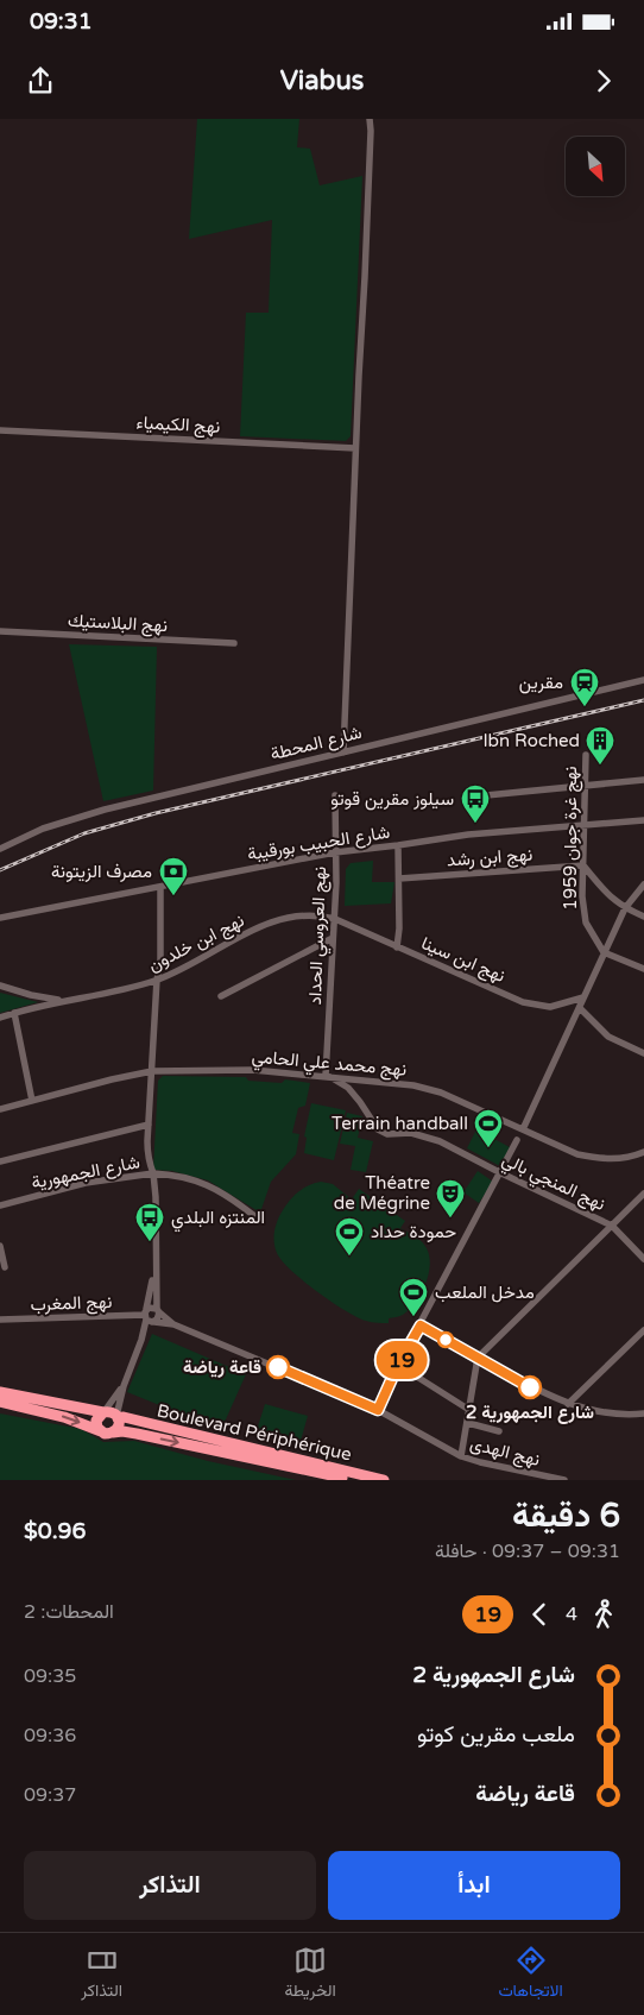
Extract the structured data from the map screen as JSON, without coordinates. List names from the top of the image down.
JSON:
{
  "streets": {
    "highway": ["Boulevard Périphérique"],
    "street": [
      "نهج الكيمياء",
      "نهج البلاستيك",
      "شارع المحطة",
      "نهج غرة جوان 1959",
      "شارع الحبيب بورقيبة",
      "نهج ابن رشد",
      "نهج العروسي الحداد",
      "نهج ابن خلدون",
      "نهج ابن سينا",
      "نهج محمد علي الحامي",
      "شارع الجمهورية",
      "نهج المنجي بالي",
      "نهج المغرب",
      "نهج الهدى"
    ]
  },
  "crossings": [
    ["نهج غرة جوان 1959", "شارع الحبيب بورقيبة"],
    ["نهج غرة جوان 1959", "نهج ابن رشد"],
    ["شارع الحبيب بورقيبة", "نهج العروسي الحداد"],
    ["نهج العروسي الحداد", "نهج ابن خلدون"],
    ["نهج العروسي الحداد", "نهج ابن سينا"],
    ["نهج العروسي الحداد", "نهج محمد علي الحامي"],
    ["نهج العروسي الحداد", "نهج المنجي بالي"],
    ["نهج ابن خلدون", "نهج ابن سينا"],
    ["نهج محمد علي الحامي", "نهج المنجي بالي"],
    ["شارع الجمهورية", "نهج المغرب"]
  ],
  "places": {
    "station": ["مقرين"],
    "building": ["Ibn Roched"],
    "bus stop": ["سيلوز مقرين قوتو", "المنتزه البلدي"],
    "bank": ["مصرف الزيتونة"],
    "sports": ["Terrain handball", "حمودة حداد", "مدخل الملعب"],
    "theatre": ["Théatre de Mégrine"],
    "other": ["قاعة رياضة", "شارع الجمهورية 2"]
  },
  "lines": ["bus line 19"],
  "north": "bottom right",
  "page": {
    "status": "09:31",
    "header": "Viabus",
    "on_map": "19",
    "heading": ["6 دقيقة", "09:31 – 09:37 · حافلة", "$0.96"],
    "legs": ["4", "19", "المحطات: 2"],
    "list": [
      {
        "name": "شارع الجمهورية 2",
        "value": "09:35"
      },
      {
        "name": "ملعب مقرين كوتو",
        "value": "09:36"
      },
      {
        "name": "قاعة رياضة",
        "value": "09:37"
      }
    ],
    "buttons": ["ابدأ", "التذاكر"],
    "tabs": ["الاتجاهات", "الخريطة", "التذاكر"]
  }
}
